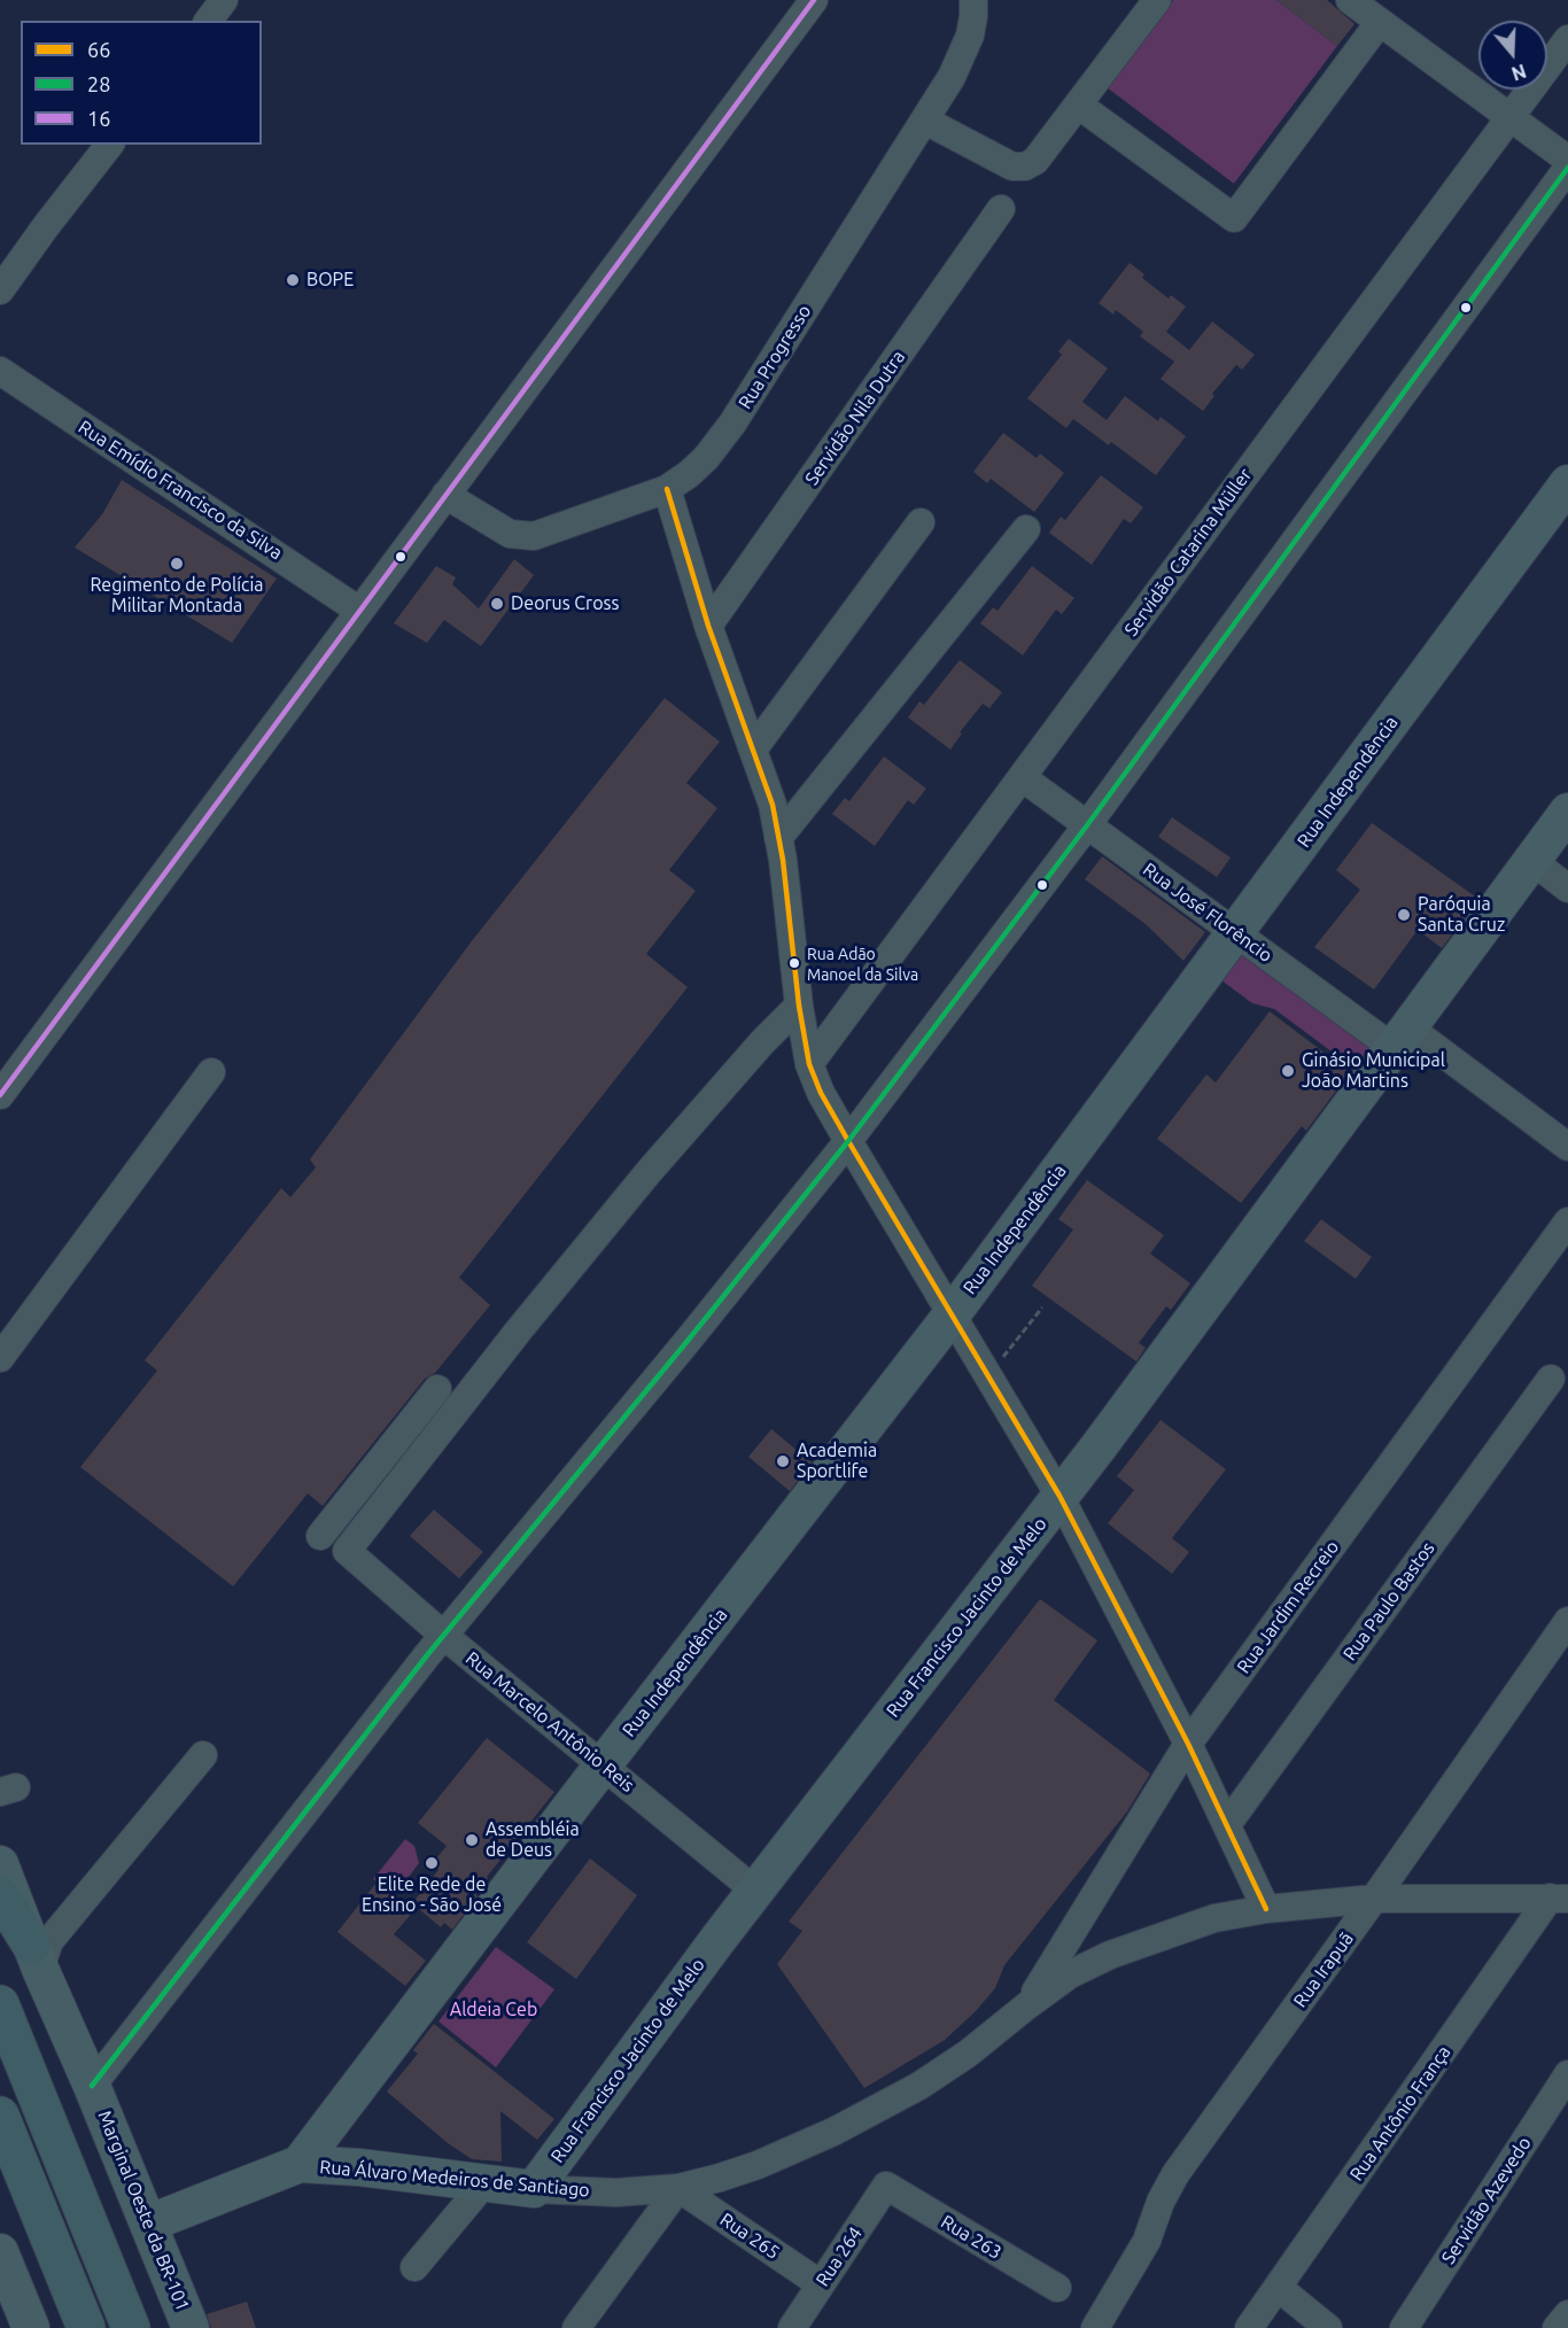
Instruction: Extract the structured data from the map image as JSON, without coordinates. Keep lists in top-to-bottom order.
{
  "streets": {
    "main road": [
      "Rua Independência",
      "Rua Francisco Jacinto de Melo",
      "Rua Álvaro Medeiros de Santiago",
      "Marginal Oeste da BR-101"
    ],
    "street": [
      "Rua Progresso",
      "Servidão Nila Dutra",
      "Rua Emídio Francisco da Silva",
      "Servidão Catarina Müller",
      "Rua José Florêncio",
      "Rua Paulo Bastos",
      "Rua Jardim Recreio",
      "Rua Marcelo Antônio Reis",
      "Rua Irapuã",
      "Rua Antônio França",
      "Servidão Azevedo",
      "Rua 265",
      "Rua 263",
      "Rua 264"
    ]
  },
  "crossings": [
    ["Servidão Catarina Müller", "Rua José Florêncio"],
    ["Rua Independência", "Rua José Florêncio"],
    ["Rua Independência", "Rua Marcelo Antônio Reis"],
    ["Rua Independência", "Rua Álvaro Medeiros de Santiago"],
    ["Rua José Florêncio", "Rua Francisco Jacinto de Melo"],
    ["Rua Jardim Recreio", "Rua Álvaro Medeiros de Santiago"],
    ["Rua Francisco Jacinto de Melo", "Rua Marcelo Antônio Reis"],
    ["Rua Francisco Jacinto de Melo", "Rua Álvaro Medeiros de Santiago"],
    ["Rua Irapuã", "Rua Álvaro Medeiros de Santiago"],
    ["Rua Antônio França", "Rua Álvaro Medeiros de Santiago"],
    ["Rua Álvaro Medeiros de Santiago", "Marginal Oeste da BR-101"],
    ["Rua Álvaro Medeiros de Santiago", "Rua 265"],
    ["Rua 265", "Rua 264"],
    ["Rua 263", "Rua 264"]
  ],
  "parks": ["Aldeia Ceb"],
  "places": [
    "BOPE",
    "Regimento de Polícia Militar Montada",
    "Deorus Cross",
    "Paróquia Santa Cruz",
    "Rua Adão Manoel da Silva",
    "Ginásio Municipal João Martins",
    "Academia Sportlife",
    "Assembléia de Deus",
    "Elite Rede de Ensino - São José"
  ],
  "lines": ["transit line 16", "transit line 28", "transit line 66"],
  "legend": ["66", "28", "16"],
  "north": "bottom"
}
